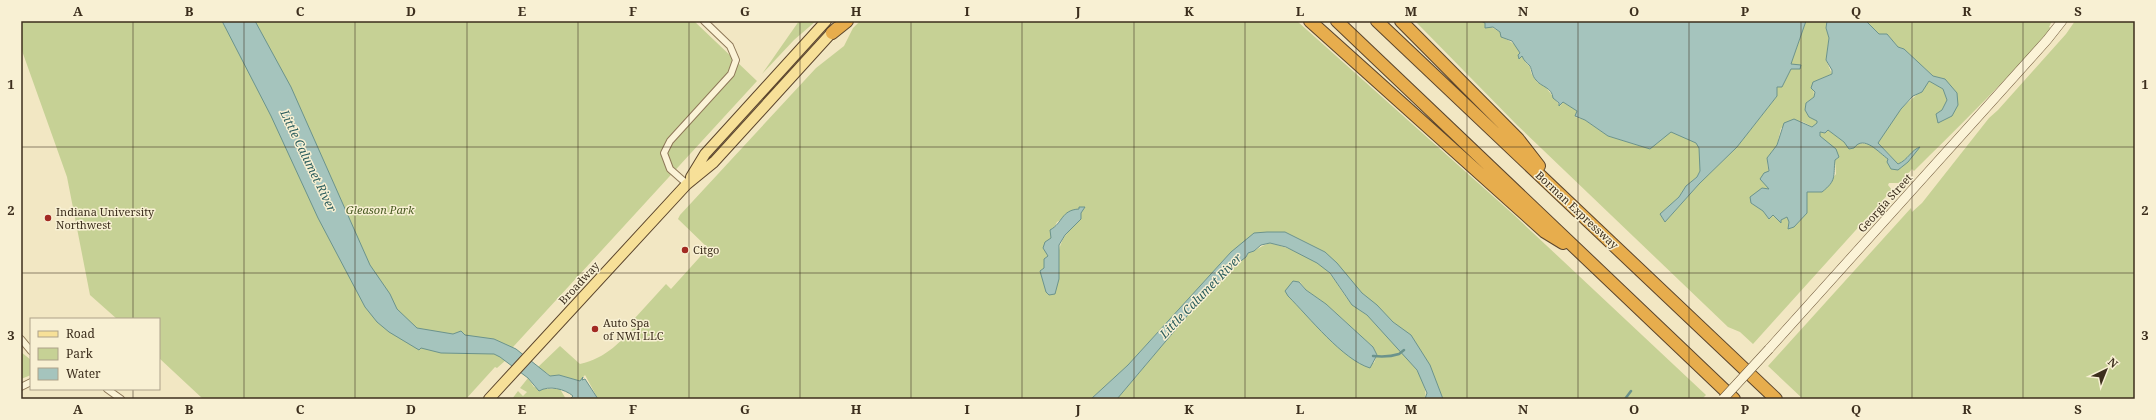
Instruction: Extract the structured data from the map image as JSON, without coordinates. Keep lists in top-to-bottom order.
{
  "streets": {
    "highway": ["Borman Expressway"],
    "main road": ["Broadway"],
    "street": ["Georgia Street"]
  },
  "water": ["Little Calumet River"],
  "parks": ["Gleason Park"],
  "places": ["Indiana University Northwest", "Citgo", "Auto Spa of NWI LLC"],
  "legend": ["Road", "Park", "Water"],
  "north": "top right",
  "grid": {
    "columns": [
      "A",
      "B",
      "C",
      "D",
      "E",
      "F",
      "G",
      "H",
      "I",
      "J",
      "K",
      "L",
      "M",
      "N",
      "O",
      "P",
      "Q",
      "R",
      "S"
    ],
    "rows": ["1", "2", "3"]
  }
}
